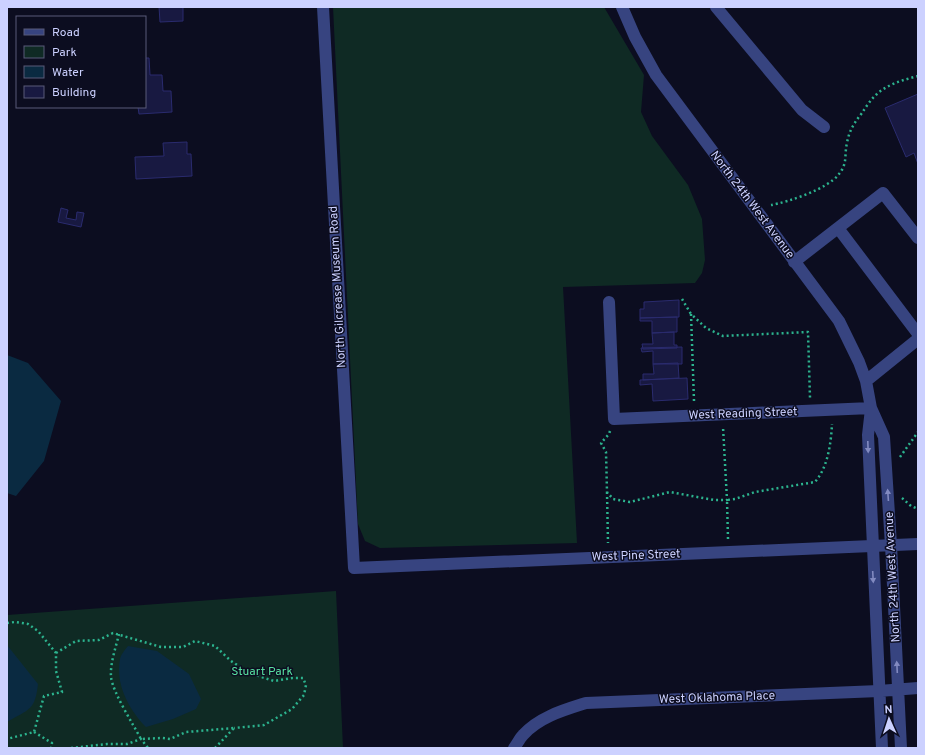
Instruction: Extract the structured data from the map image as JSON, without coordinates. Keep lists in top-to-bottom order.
{
  "streets": {
    "street": [
      "North 24th West Avenue",
      "North Gilcrease Museum Road",
      "West Reading Street",
      "West Pine Street",
      "West Oklahoma Place"
    ]
  },
  "crossings": [
    ["North 24th West Avenue", "West Reading Street"],
    ["North 24th West Avenue", "West Pine Street"],
    ["North 24th West Avenue", "West Oklahoma Place"],
    ["North Gilcrease Museum Road", "West Pine Street"]
  ],
  "parks": ["Stuart Park"],
  "legend": [
    "Road",
    "Park",
    "Water",
    "Building"
  ],
  "north": "top"
}
